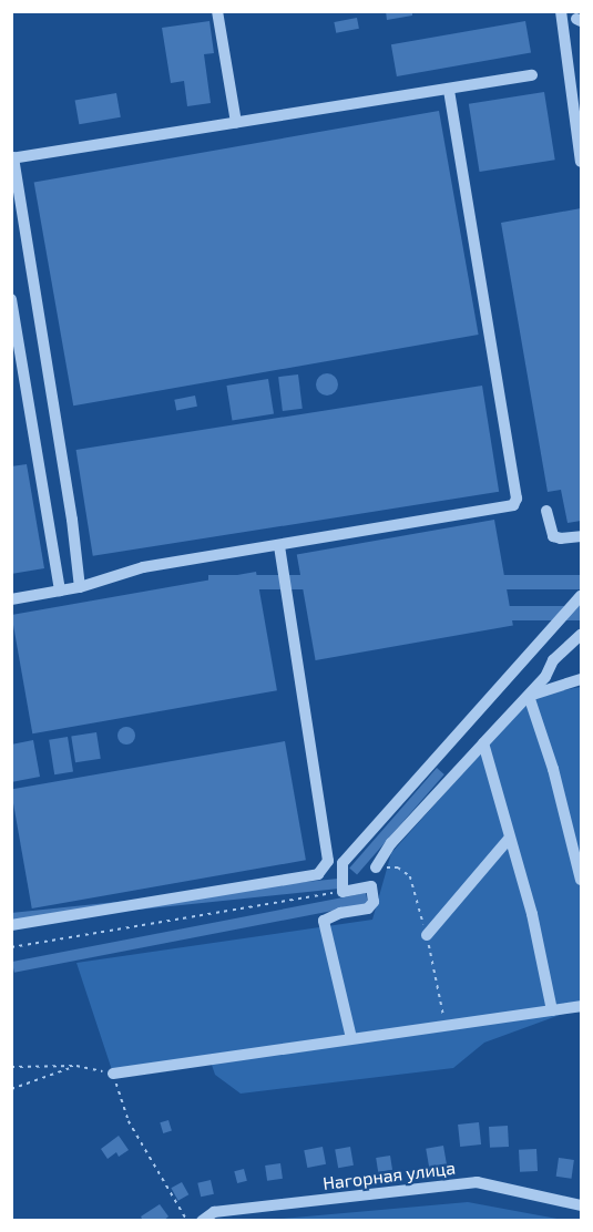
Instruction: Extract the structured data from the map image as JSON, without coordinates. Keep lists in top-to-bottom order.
{
  "streets": {
    "street": ["Нагорная улица"]
  }
}
